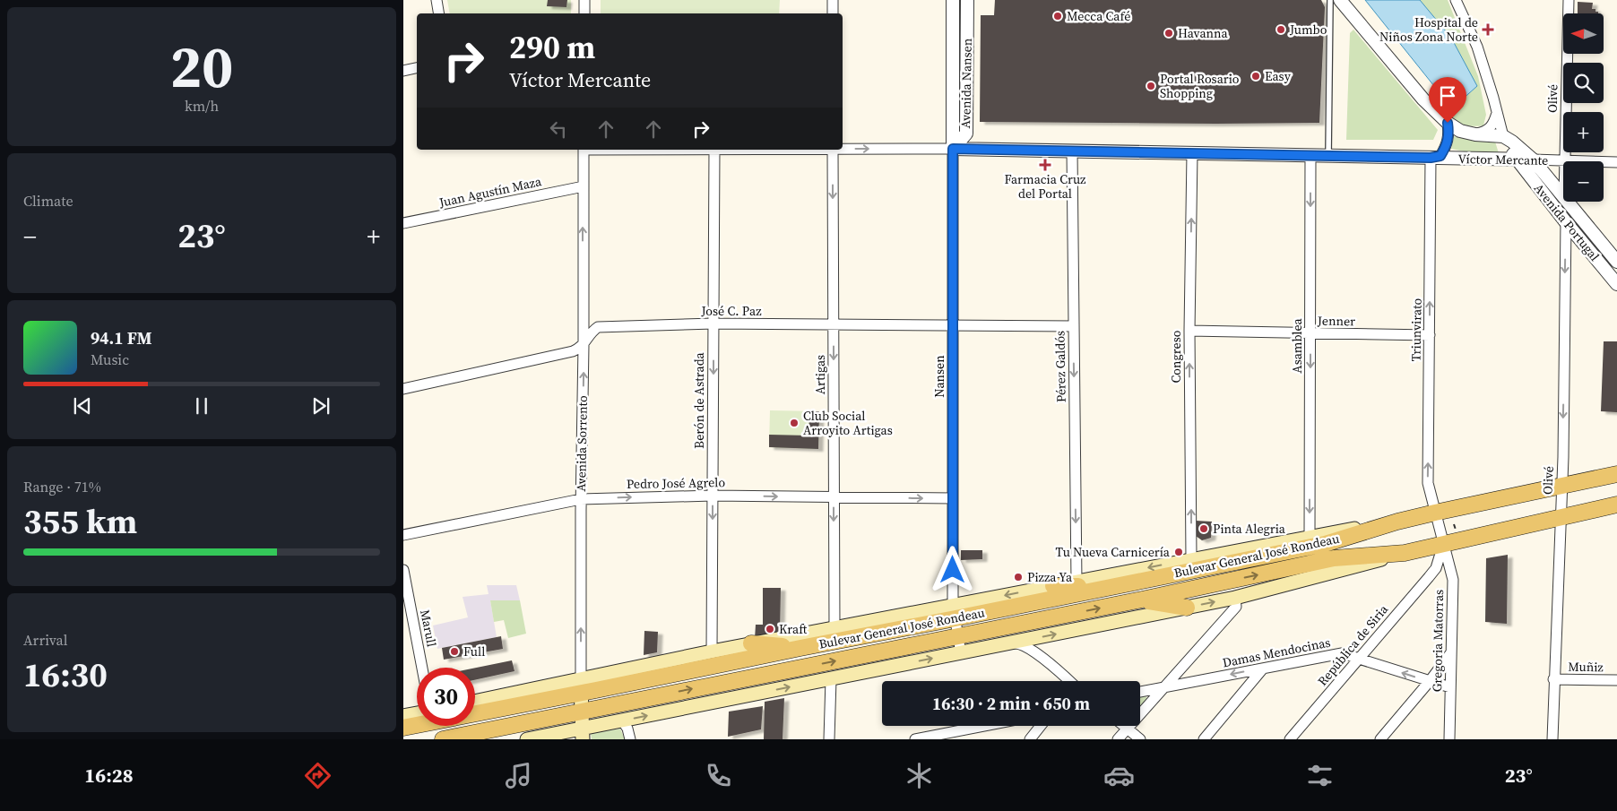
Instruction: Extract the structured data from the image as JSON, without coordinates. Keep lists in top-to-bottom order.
{
  "streets": {
    "main road": ["Avenida Sorrento", "Bulevar General José Rondeau"],
    "street": [
      "Avenida Nansen",
      "Olivé",
      "Víctor Mercante",
      "Juan Agustín Maza",
      "Avenida Portugal",
      "José C. Paz",
      "Jenner",
      "Triunvirato",
      "Asamblea",
      "Congreso",
      "Pérez Galdós",
      "Artigas",
      "Nansen",
      "Berón de Astrada",
      "Pedro José Agrelo",
      "Marull",
      "Gregoria Matorras",
      "República de Siria",
      "Damas Mendocinas",
      "Muñiz"
    ]
  },
  "crossings": [
    ["Avenida Nansen", "Víctor Mercante"],
    ["Avenida Nansen", "Nansen"],
    ["Olivé", "Víctor Mercante"],
    ["Olivé", "Avenida Portugal"],
    ["Olivé", "Bulevar General José Rondeau"],
    ["Olivé", "Muñiz"],
    ["Víctor Mercante", "Avenida Portugal"],
    ["Víctor Mercante", "Triunvirato"],
    ["Víctor Mercante", "Asamblea"],
    ["Víctor Mercante", "Congreso"],
    ["Víctor Mercante", "Pérez Galdós"],
    ["Víctor Mercante", "Nansen"],
    ["Juan Agustín Maza", "Avenida Sorrento"],
    ["José C. Paz", "Pérez Galdós"],
    ["José C. Paz", "Artigas"],
    ["José C. Paz", "Nansen"],
    ["José C. Paz", "Berón de Astrada"],
    ["José C. Paz", "Avenida Sorrento"],
    ["Jenner", "Triunvirato"],
    ["Jenner", "Asamblea"],
    ["Jenner", "Congreso"],
    ["Triunvirato", "Bulevar General José Rondeau"],
    ["Triunvirato", "Gregoria Matorras"],
    ["Triunvirato", "República de Siria"],
    ["Asamblea", "Bulevar General José Rondeau"],
    ["Congreso", "Bulevar General José Rondeau"],
    ["Pérez Galdós", "Bulevar General José Rondeau"],
    ["Artigas", "Pedro José Agrelo"],
    ["Artigas", "Bulevar General José Rondeau"],
    ["Nansen", "Pedro José Agrelo"],
    ["Nansen", "Bulevar General José Rondeau"],
    ["Berón de Astrada", "Pedro José Agrelo"],
    ["Berón de Astrada", "Bulevar General José Rondeau"],
    ["Avenida Sorrento", "Pedro José Agrelo"],
    ["Avenida Sorrento", "Bulevar General José Rondeau"],
    ["Bulevar General José Rondeau", "Gregoria Matorras"],
    ["Bulevar General José Rondeau", "República de Siria"],
    ["Gregoria Matorras", "República de Siria"],
    ["Gregoria Matorras", "Damas Mendocinas"],
    ["República de Siria", "Damas Mendocinas"]
  ],
  "one_way": [
    "Olivé",
    "Triunvirato",
    "Asamblea",
    "Congreso",
    "Pérez Galdós",
    "Artigas",
    "Berón de Astrada",
    "Avenida Sorrento",
    "Pedro José Agrelo",
    "Damas Mendocinas"
  ],
  "places": {
    "other": [
      "Mecca Café",
      "Jumbo",
      "Havanna",
      "Easy",
      "Portal Rosario Shopping",
      "Club Social Arroyito Artigas",
      "Pinta Alegria",
      "Tu Nueva Carnicería",
      "Pizza Ya",
      "Kraft",
      "Full"
    ],
    "health": ["Hospital de Niños Zona Norte", "Farmacia Cruz del Portal"]
  },
  "north": "left",
  "page": {
    "tile": [
      ["20", "km/h"],
      "Climate",
      ["Range · 71%", "355 km"],
      ["Arrival", "16:30"]
    ],
    "map_buttons": ["+", "−"],
    "turn": ["290 m", "Víctor Mercante"],
    "heat": ["−", "23°", "+"],
    "song": ["94.1 FM", "Music"],
    "limit": "30",
    "trip": "16:30 · 2 min · 650 m",
    "tabs": ["16:28", "23°"]
  }
}
